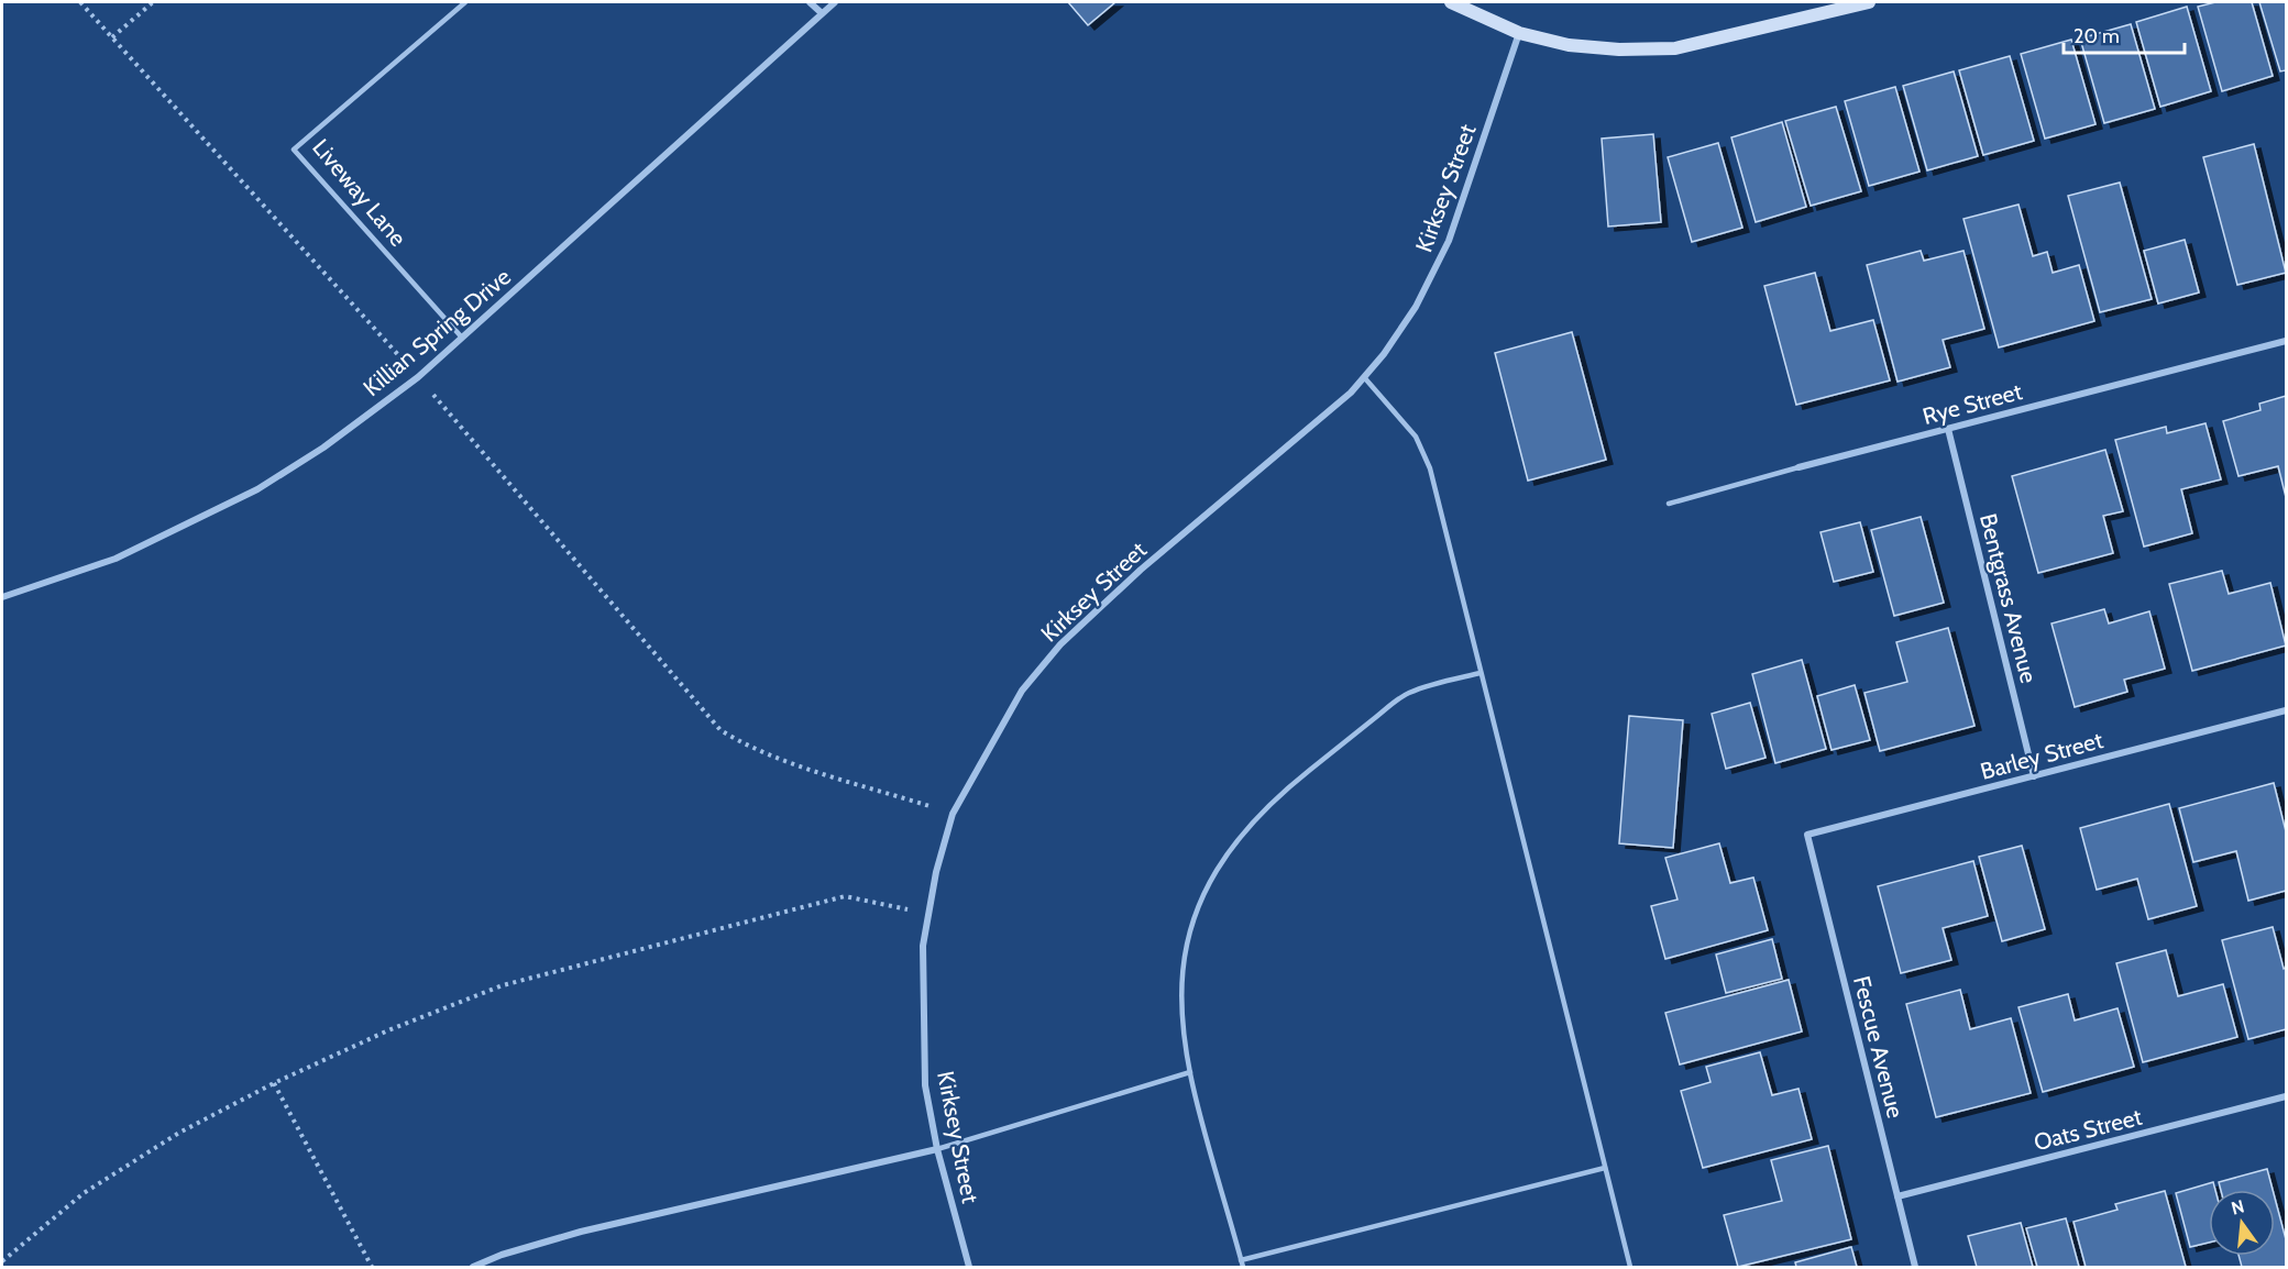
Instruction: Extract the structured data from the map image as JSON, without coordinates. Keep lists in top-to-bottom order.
{
  "streets": {
    "street": [
      "Kirksey Street",
      "Killian Spring Drive",
      "Rye Street",
      "Bentgrass Avenue",
      "Barley Street",
      "Fescue Avenue",
      "Oats Street"
    ],
    "lane": ["Liveway Lane"]
  },
  "crossings": [
    ["Liveway Lane", "Killian Spring Drive"],
    ["Rye Street", "Bentgrass Avenue"],
    ["Bentgrass Avenue", "Barley Street"],
    ["Barley Street", "Fescue Avenue"],
    ["Fescue Avenue", "Oats Street"]
  ],
  "scale_bar": "20 m",
  "north": "top"
}
